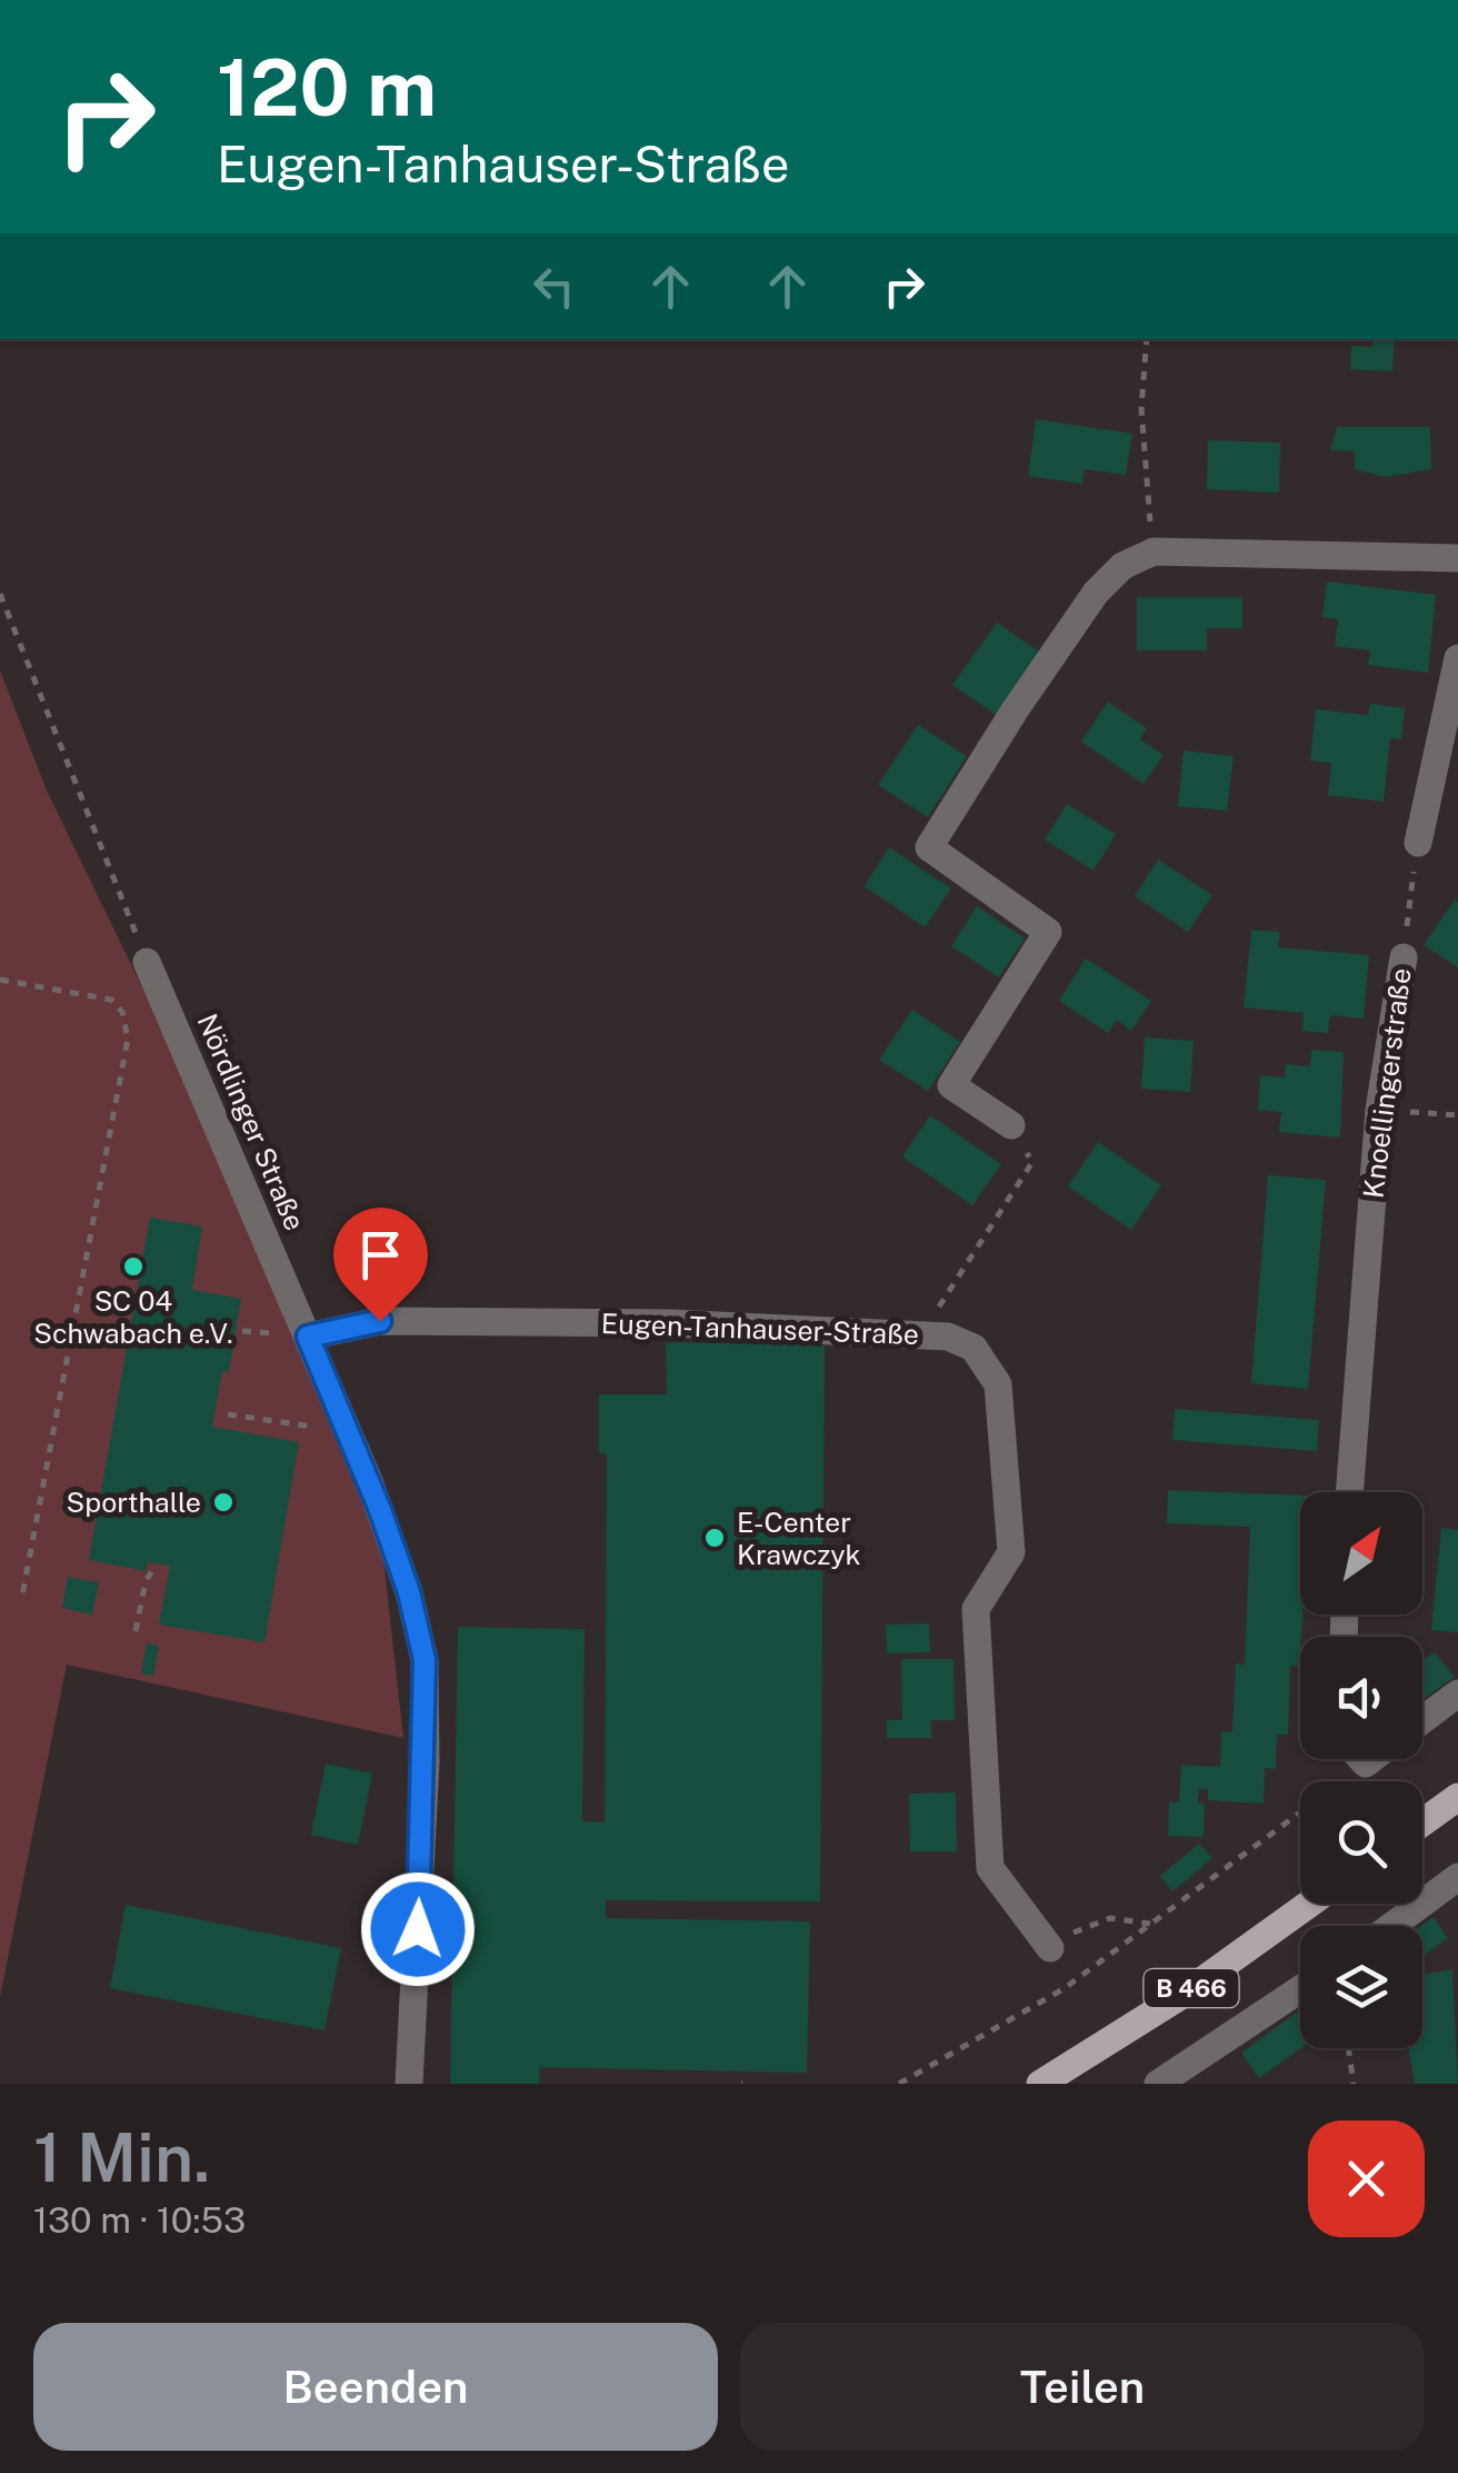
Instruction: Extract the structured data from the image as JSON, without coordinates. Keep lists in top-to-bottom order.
{
  "streets": {
    "main road": ["B 466"],
    "street": ["Knoellingerstraße", "Nördlinger Straße", "Eugen-Tanhauser-Straße"]
  },
  "crossings": [
    ["Nördlinger Straße", "Eugen-Tanhauser-Straße"]
  ],
  "places": ["SC 04 Schwabach e.V.", "Sporthalle", "E-Center Krawczyk"],
  "north": "top right",
  "page": {
    "turn": ["120 m", "Eugen-Tanhauser-Straße"],
    "heading": ["1 Min.", "130 m · 10:53"],
    "buttons": ["Beenden", "Teilen"]
  }
}
